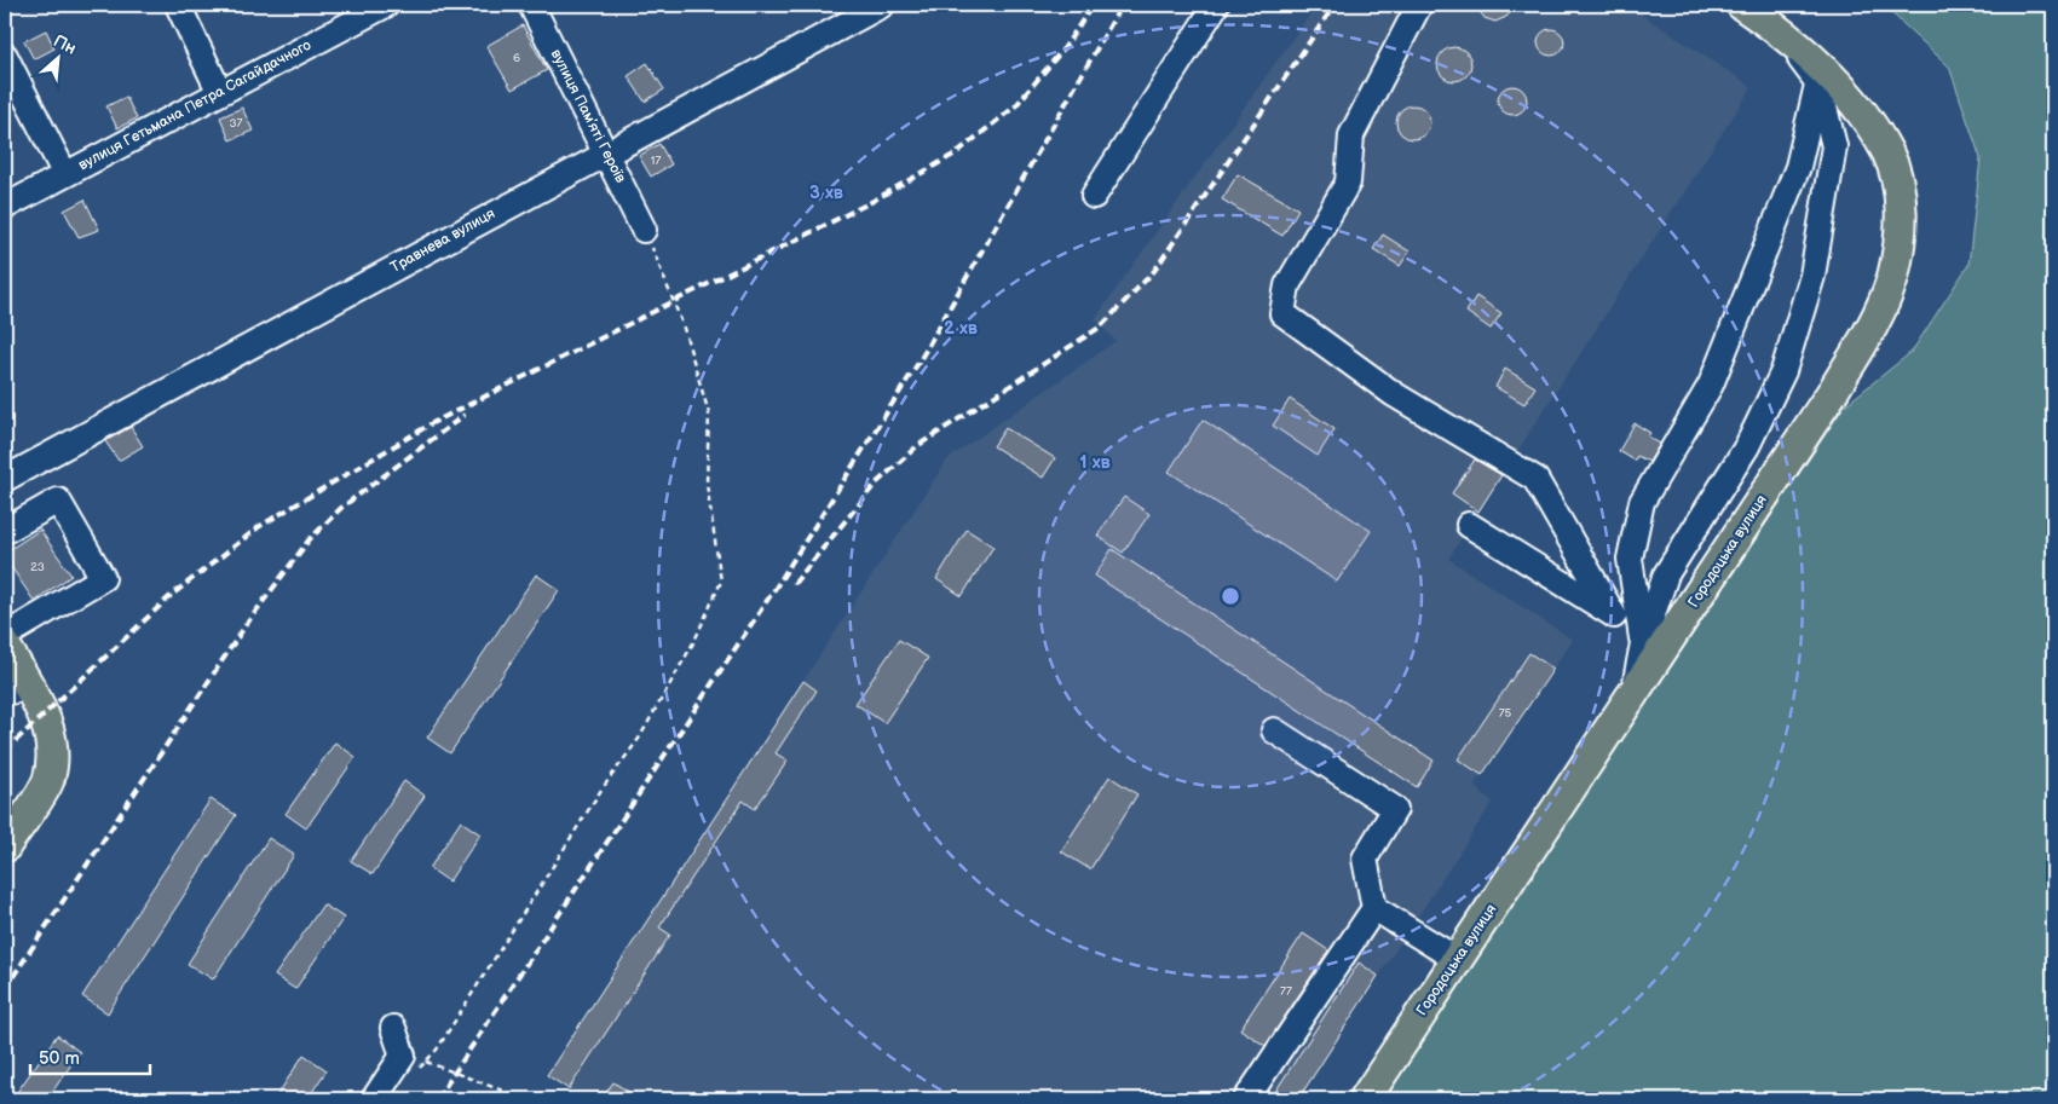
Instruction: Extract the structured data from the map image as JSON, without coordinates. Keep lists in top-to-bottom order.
{
  "streets": {
    "main road": ["Городоцька вулиця"],
    "street": ["вулиця Гетьмана Петра Сагайдачного", "вулиця Памʼяті Героїв", "Травнева вулиця"]
  },
  "crossings": [
    ["вулиця Памʼяті Героїв", "Травнева вулиця"]
  ],
  "house_numbers": [
    "6",
    "37",
    "17",
    "23",
    "75",
    "77"
  ],
  "scale_bar": "50 m",
  "north": "top right",
  "rings": ["3 хв", "2 хв", "1 хв"]
}
